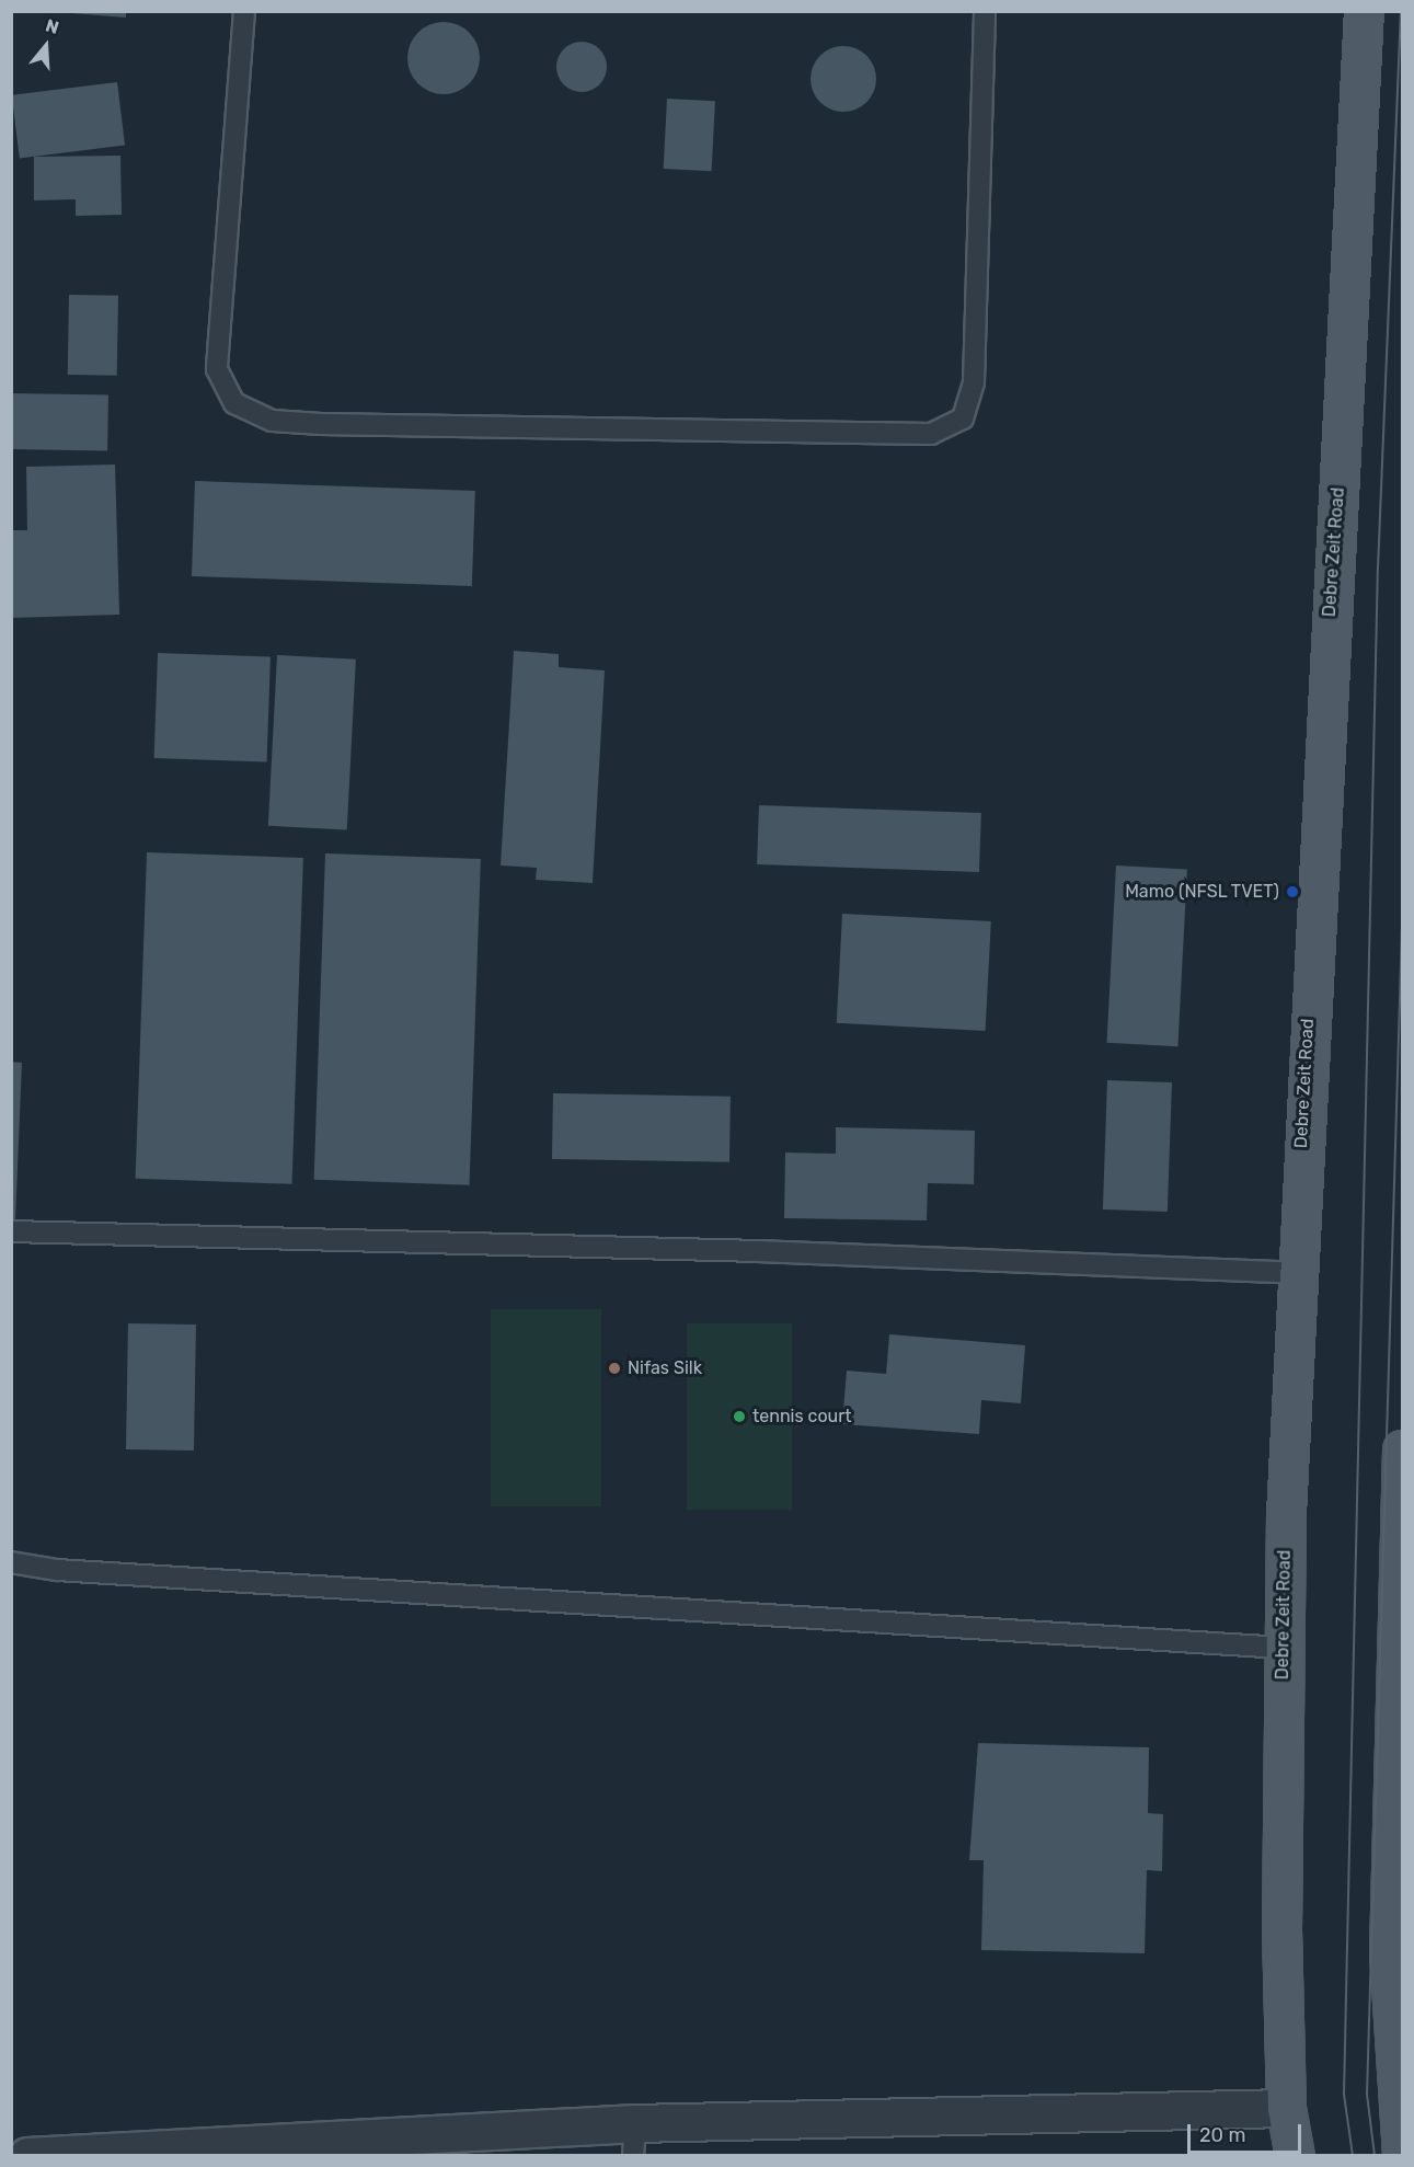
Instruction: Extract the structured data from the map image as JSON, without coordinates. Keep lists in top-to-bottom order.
{
  "streets": {
    "main road": ["Debre Zeit Road"]
  },
  "places": ["Mamo (NFSL TVET)", "Nifas Silk", "tennis court"],
  "scale_bar": "20 m",
  "north": "top"
}
